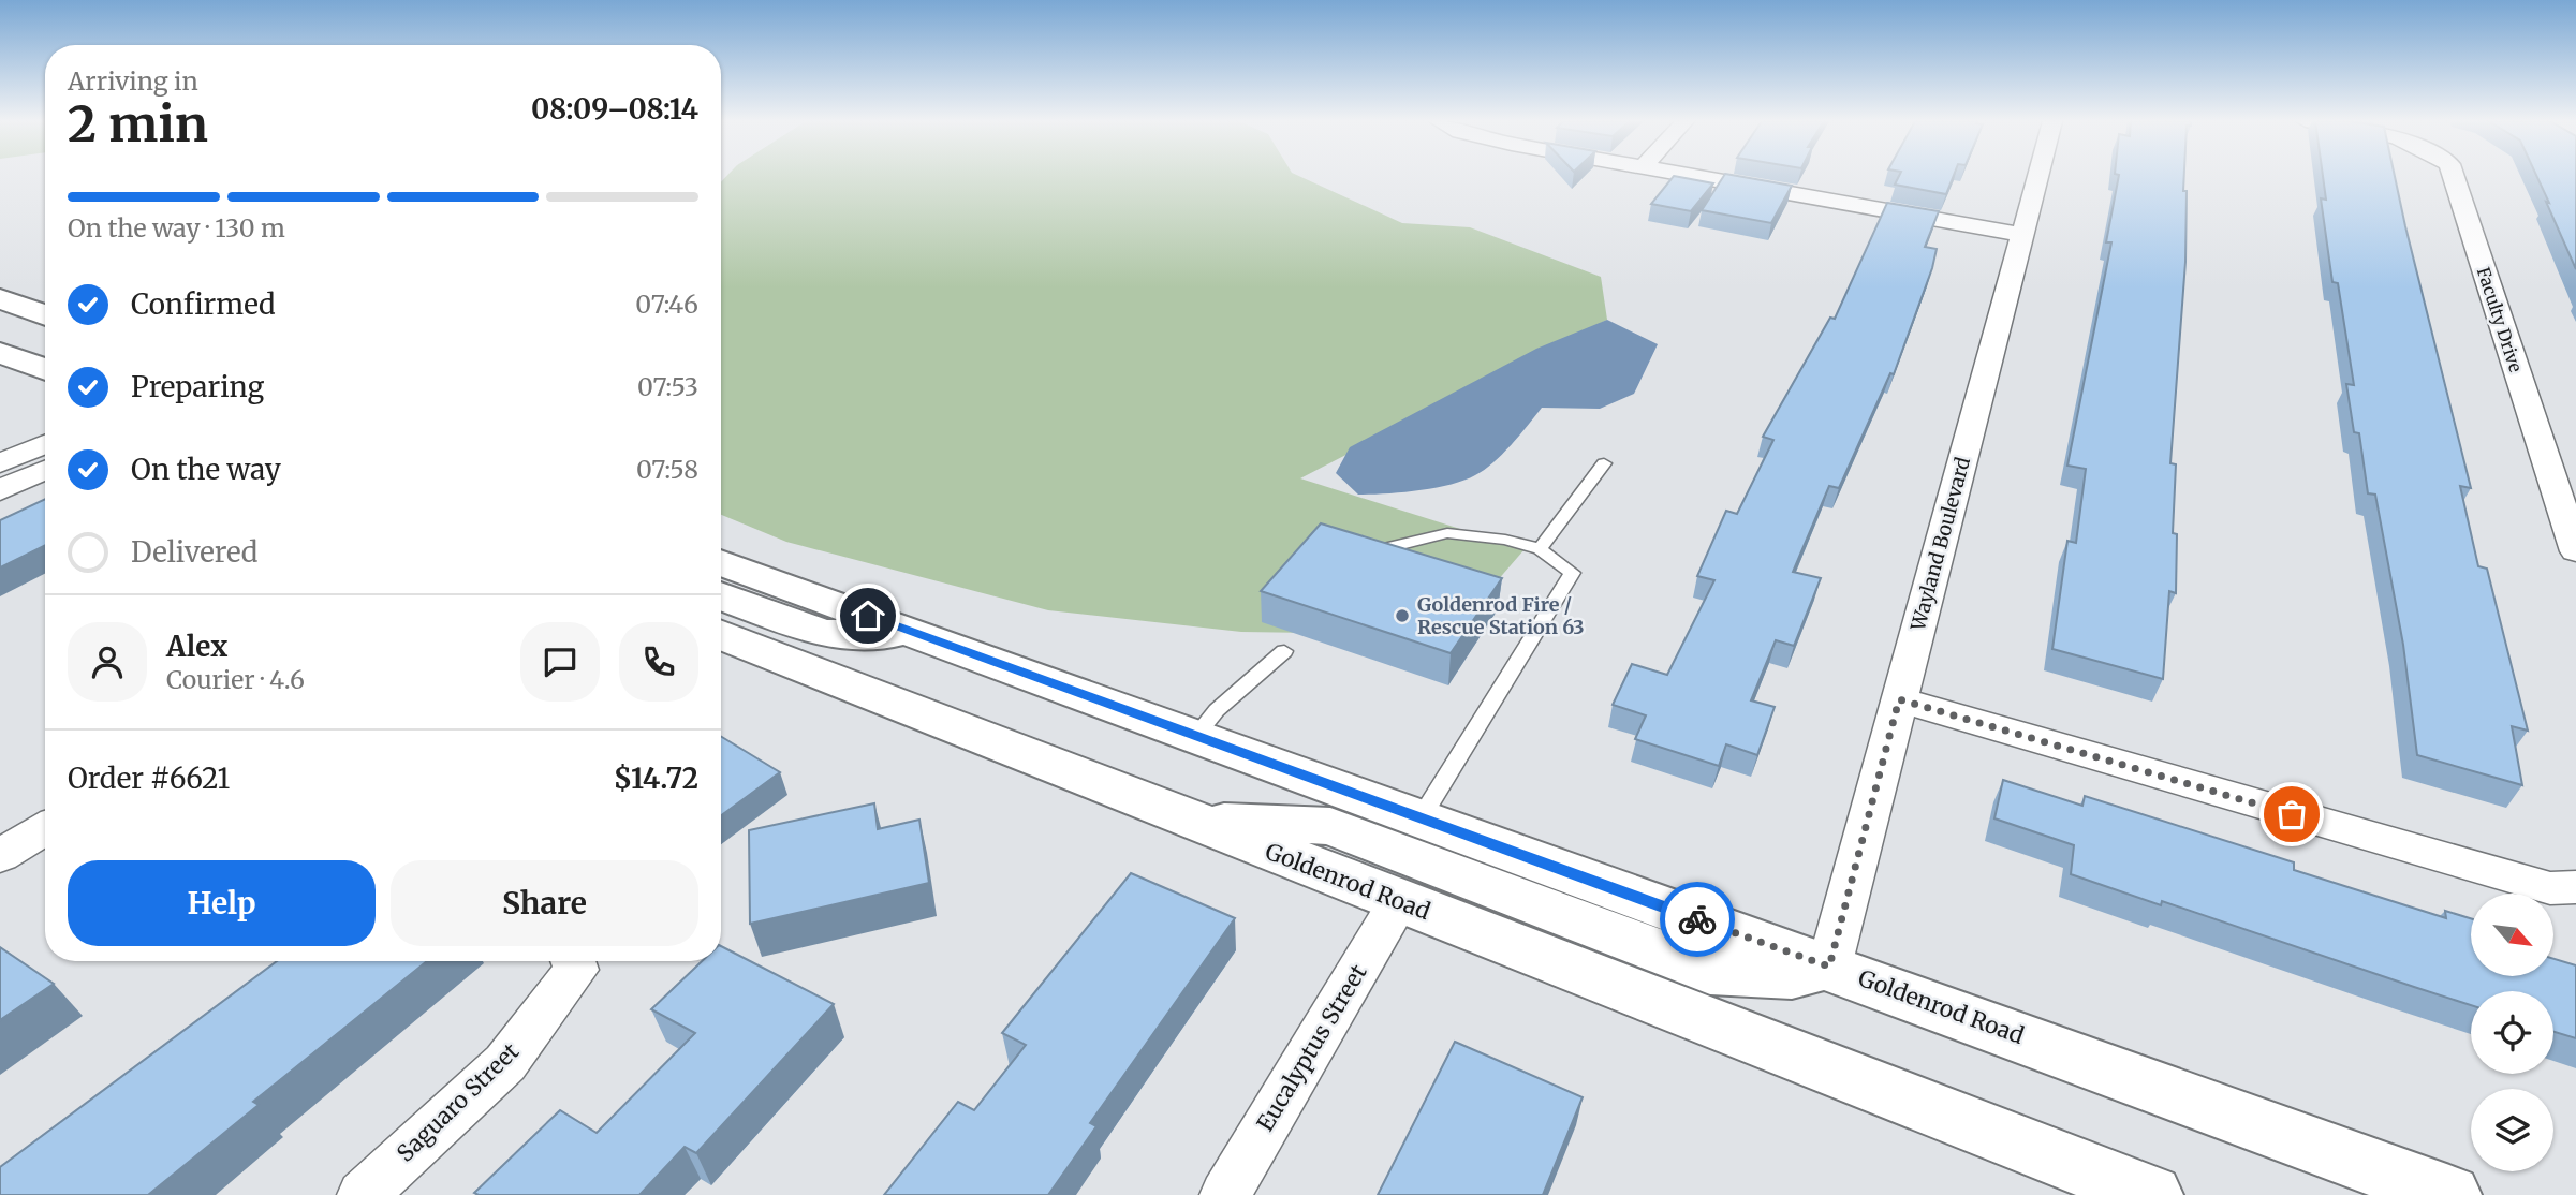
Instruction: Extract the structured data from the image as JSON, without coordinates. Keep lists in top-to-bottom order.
{
  "streets": {
    "main road": ["Goldenrod Road"],
    "street": [
      "Faculty Drive",
      "Wayland Boulevard",
      "Eucalyptus Street",
      "Saguaro Street"
    ]
  },
  "crossings": [
    ["Wayland Boulevard", "Goldenrod Road"],
    ["Goldenrod Road", "Eucalyptus Street"]
  ],
  "places": ["Goldenrod Fire / Rescue Station 63"],
  "north": "bottom right",
  "page": {
    "heading": ["2 min", "Arriving in", "08:09–08:14"],
    "panel": [
      "Alex",
      "Courier · 4.6",
      "Order #6621",
      "$14.72"
    ],
    "bar": "On the way · 130 m",
    "list": [
      ["Confirmed", "07:46"],
      ["Preparing", "07:53"],
      ["On the way", "07:58"],
      "Delivered"
    ],
    "buttons": ["Help", "Share"]
  }
}
